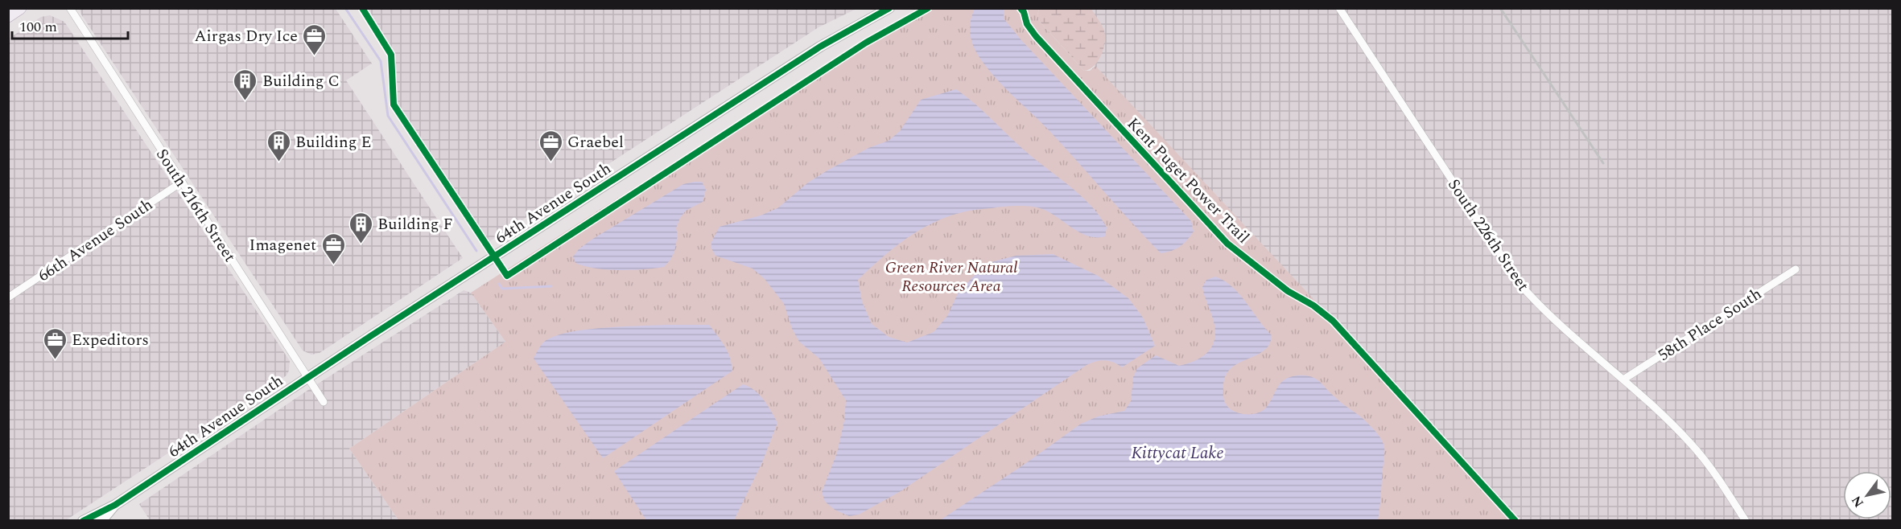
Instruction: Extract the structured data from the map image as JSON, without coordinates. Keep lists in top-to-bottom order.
{
  "streets": {
    "street": [
      "64th Avenue South",
      "South 216th Street",
      "South 226th Street",
      "66th Avenue South",
      "58th Place South"
    ],
    "cycle path": ["Kent Puget Power Trail"]
  },
  "crossings": [
    ["64th Avenue South", "South 216th Street"],
    ["South 216th Street", "66th Avenue South"],
    ["South 226th Street", "58th Place South"]
  ],
  "water": ["Kittycat Lake"],
  "parks": ["Green River Natural Resources Area"],
  "places": {
    "office": [
      "Airgas Dry Ice",
      "Graebel",
      "Imagenet",
      "Expeditors"
    ],
    "building": ["Building C", "Building E", "Building F"]
  },
  "scale_bar": "100 m",
  "north": "bottom left"
}
